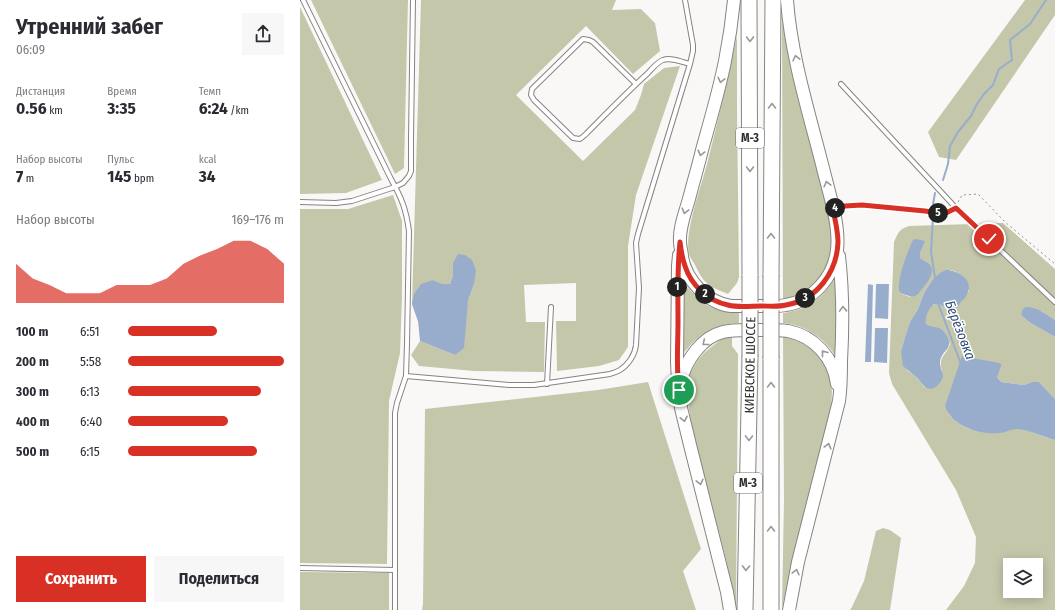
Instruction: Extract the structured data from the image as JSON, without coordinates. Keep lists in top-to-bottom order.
{
  "streets": {
    "highway": ["М-3", "КИЕВСКОЕ ШОССЕ"]
  },
  "water": ["Берёзовка"],
  "page": {
    "heading": ["Утренний забег", "06:09"],
    "stats": [
      ["Дистанция", "0.56 km"],
      ["Время", "3:35"],
      ["Темп", "6:24 /km"],
      ["Набор высоты", "7 m"],
      ["Пульс", "145 bpm"],
      ["kcal", "34"]
    ],
    "pins": [
      "4",
      "5",
      "1",
      "2",
      "3"
    ],
    "chart": ["Набор высоты", "169–176 m"],
    "list": [
      {
        "name": "100 m",
        "note": "6:51"
      },
      {
        "name": "200 m",
        "note": "5:58"
      },
      {
        "name": "300 m",
        "note": "6:13"
      },
      {
        "name": "400 m",
        "note": "6:40"
      },
      {
        "name": "500 m",
        "note": "6:15"
      }
    ],
    "buttons": ["Сохранить", "Поделиться"]
  }
}
